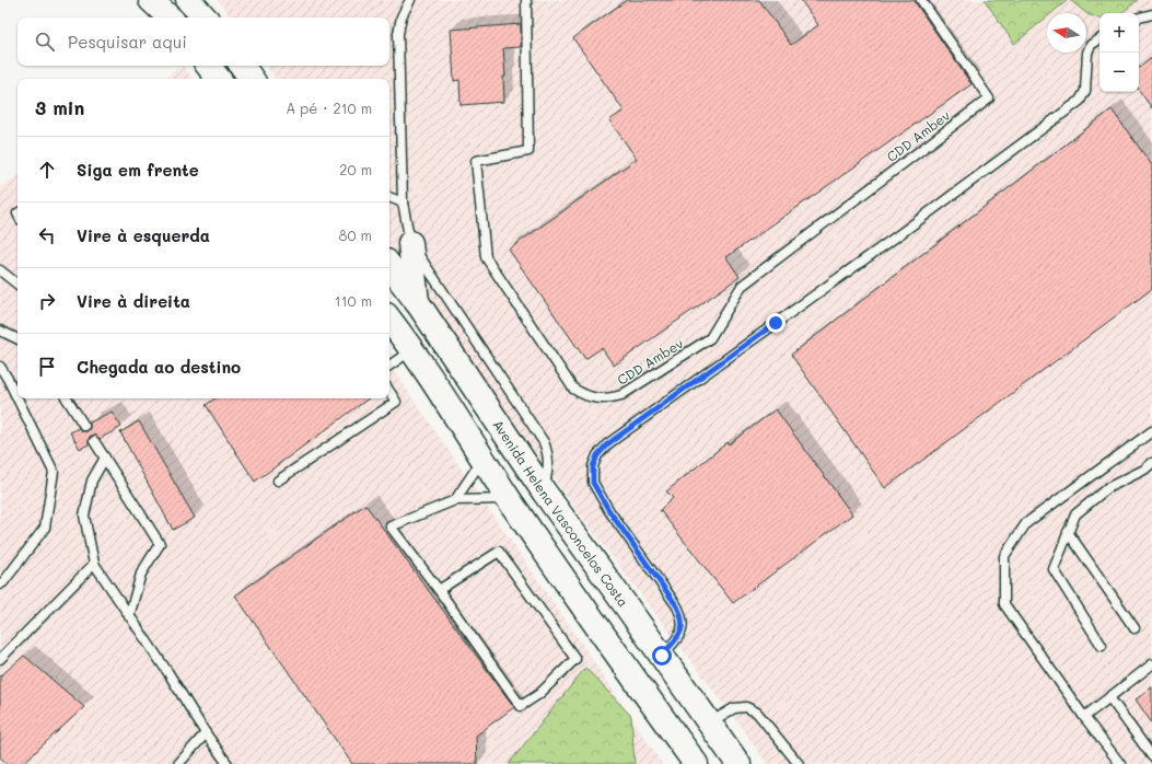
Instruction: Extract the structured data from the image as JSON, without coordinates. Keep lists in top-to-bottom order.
{
  "streets": {
    "highway": ["Avenida Helena Vasconcelos Costa"],
    "lane": ["CDD Ambev"]
  },
  "north": "left",
  "page": {
    "map_buttons": ["+", "−"],
    "search": "Pesquisar aqui",
    "heading": ["3 min", "A pé · 210 m"],
    "list": [
      ["Siga em frente", "20 m"],
      ["Vire à esquerda", "80 m"],
      ["Vire à direita", "110 m"],
      "Chegada ao destino"
    ]
  }
}
